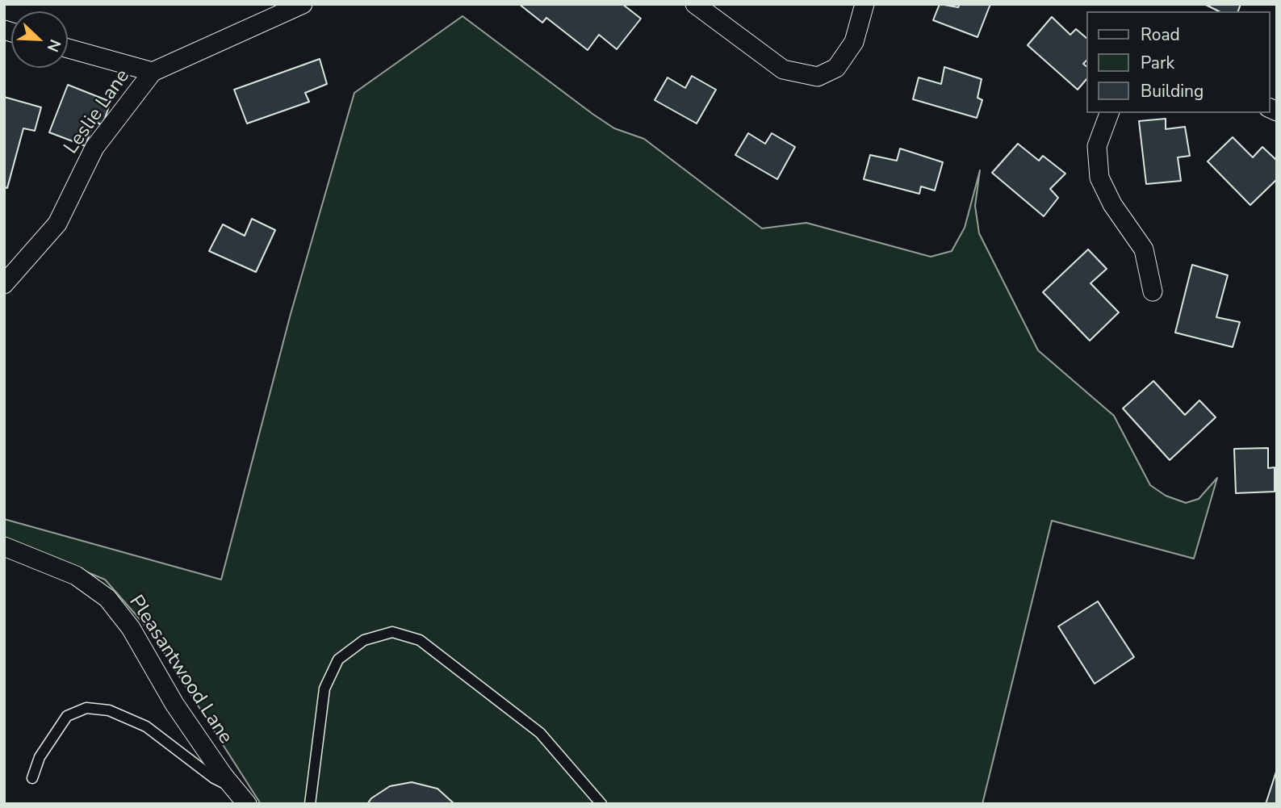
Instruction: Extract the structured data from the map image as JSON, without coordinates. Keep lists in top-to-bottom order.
{
  "streets": {
    "street": ["Leslie Lane", "Pleasantwood Lane"]
  },
  "legend": ["Road", "Park", "Building"],
  "north": "bottom right"
}
